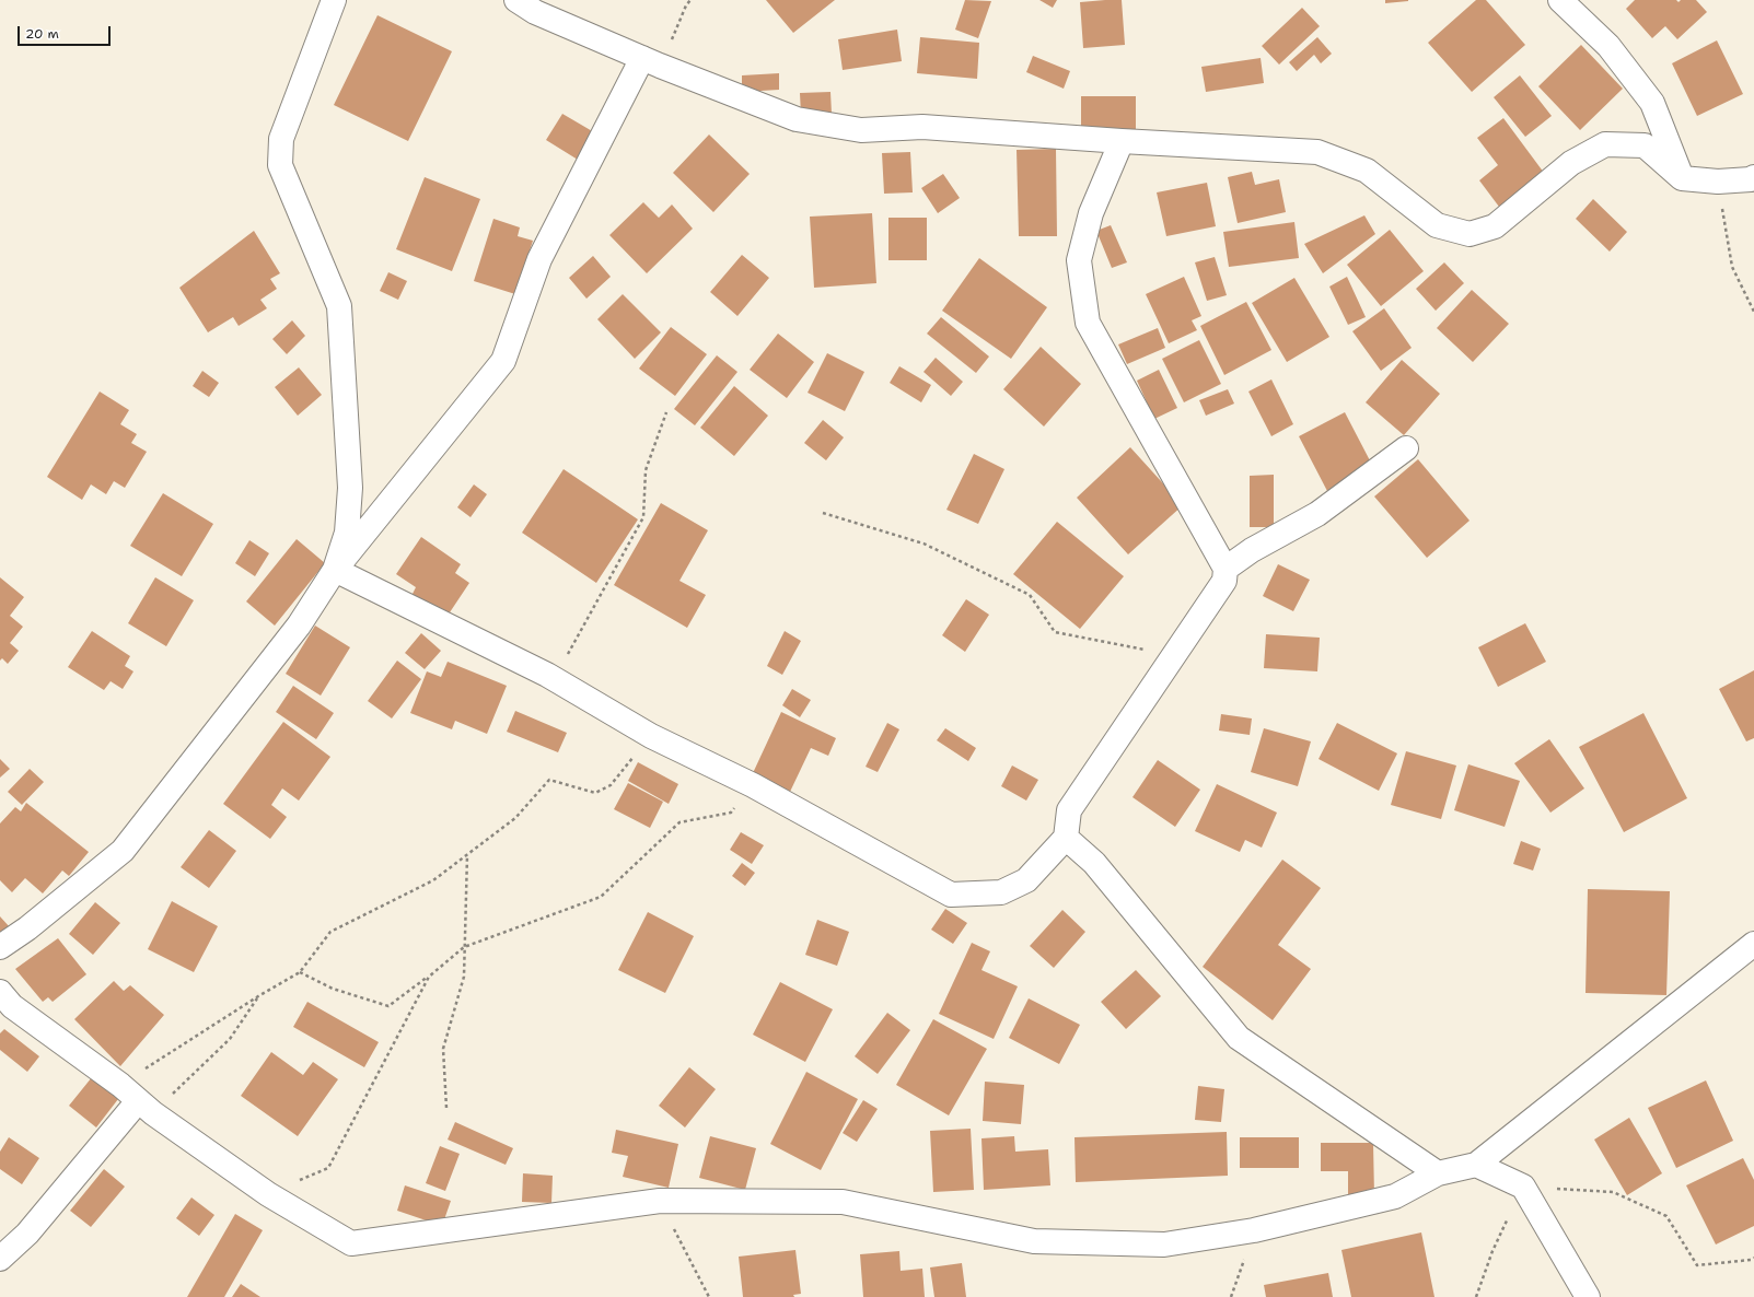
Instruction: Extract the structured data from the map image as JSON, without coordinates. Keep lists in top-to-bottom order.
{
  "scale_bar": "20 m"
}
